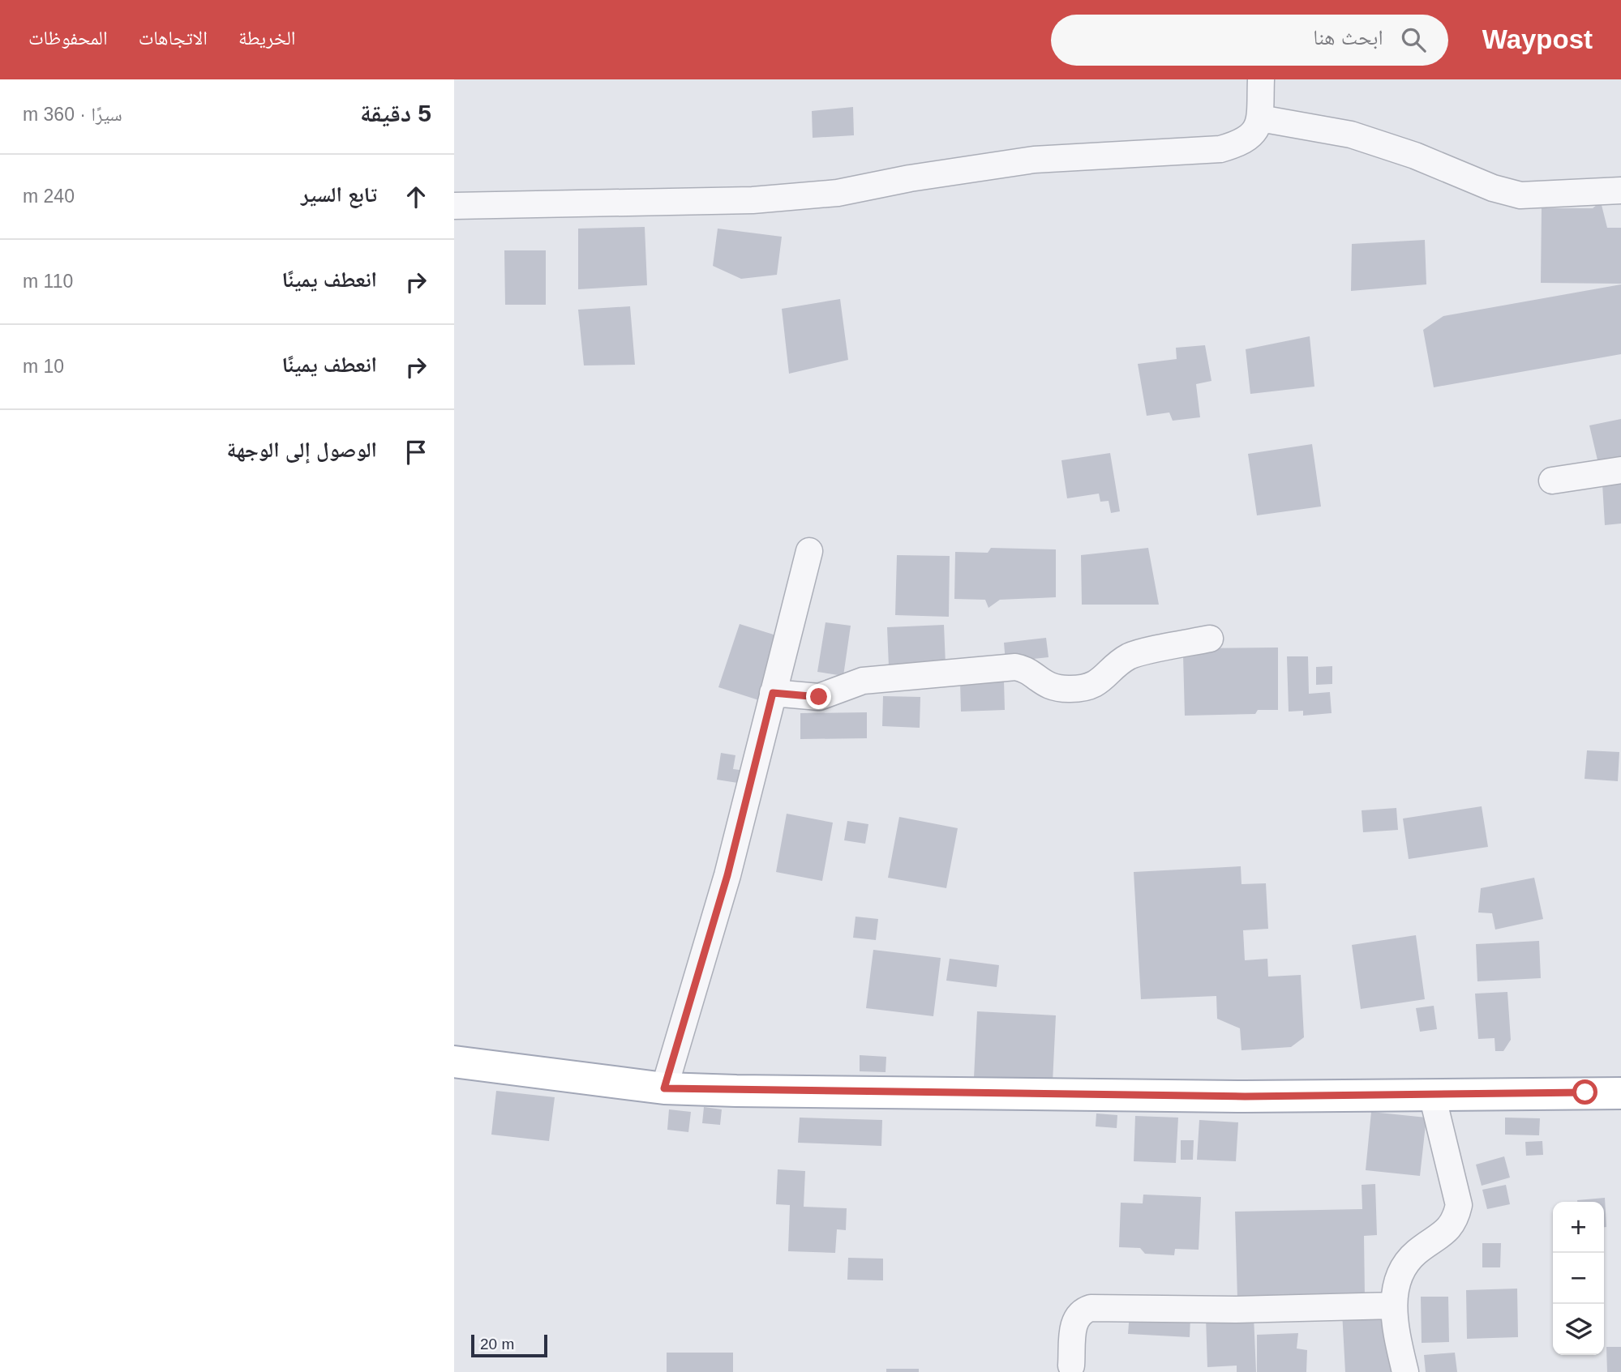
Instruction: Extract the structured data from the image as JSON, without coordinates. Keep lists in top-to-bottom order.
{
  "scale_bar": "20 m",
  "page": {
    "header": "Waypost",
    "search": "ابحث هنا",
    "nav": ["الخريطة", "الاتجاهات", "المحفوظات"],
    "heading": ["5 دقيقة", "سيرًا · 360 m"],
    "list": [
      ["تابع السير", "240 m"],
      ["انعطف يمينًا", "110 m"],
      ["انعطف يمينًا", "10 m"],
      "الوصول إلى الوجهة"
    ],
    "map_buttons": ["+", "−"],
    "scale": "20 m"
  }
}
